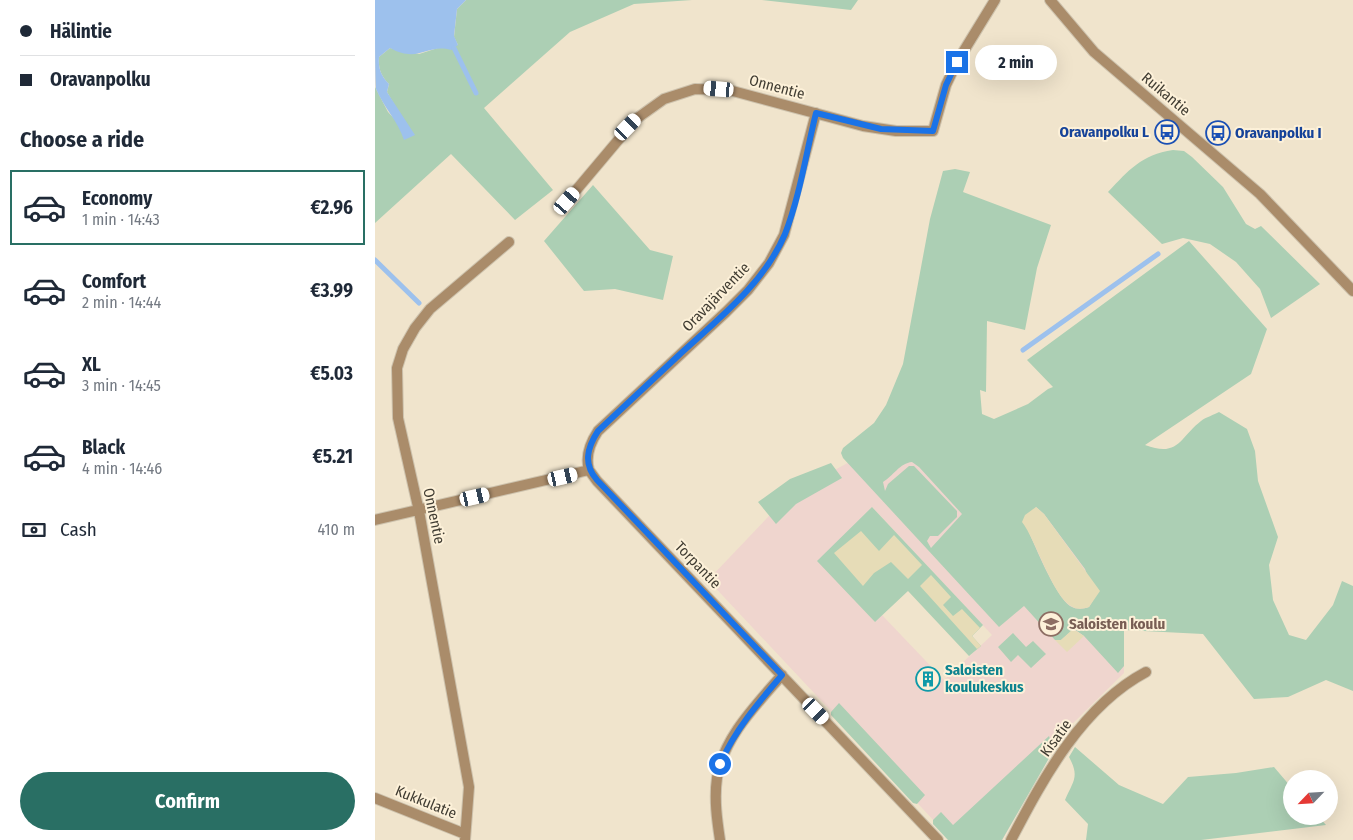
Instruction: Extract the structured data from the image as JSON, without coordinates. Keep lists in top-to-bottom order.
{
  "streets": {
    "street": [
      "Onnentie",
      "Ruikantie",
      "Oravajärventie",
      "Torpantie",
      "Kisatie",
      "Kukkulatie"
    ]
  },
  "crossings": [
    ["Onnentie", "Oravajärventie"],
    ["Onnentie", "Kukkulatie"],
    ["Oravajärventie", "Torpantie"]
  ],
  "places": {
    "bus stop": ["Oravanpolku L", "Oravanpolku I"],
    "school or university": ["Saloisten koulu"],
    "building": ["Saloisten koulukeskus"]
  },
  "north": "bottom left",
  "page": {
    "banner": ["Hälintie", "Oravanpolku"],
    "bubble": "2 min",
    "heading": "Choose a ride",
    "list": [
      {
        "name": "Economy",
        "note": "1 min · 14:43",
        "value": "€2.96"
      },
      {
        "name": "Comfort",
        "note": "2 min · 14:44",
        "value": "€3.99"
      },
      {
        "name": "XL",
        "note": "3 min · 14:45",
        "value": "€5.03"
      },
      {
        "name": "Black",
        "note": "4 min · 14:46",
        "value": "€5.21"
      }
    ],
    "pay": ["Cash", "410 m"],
    "buttons": "Confirm"
  }
}
